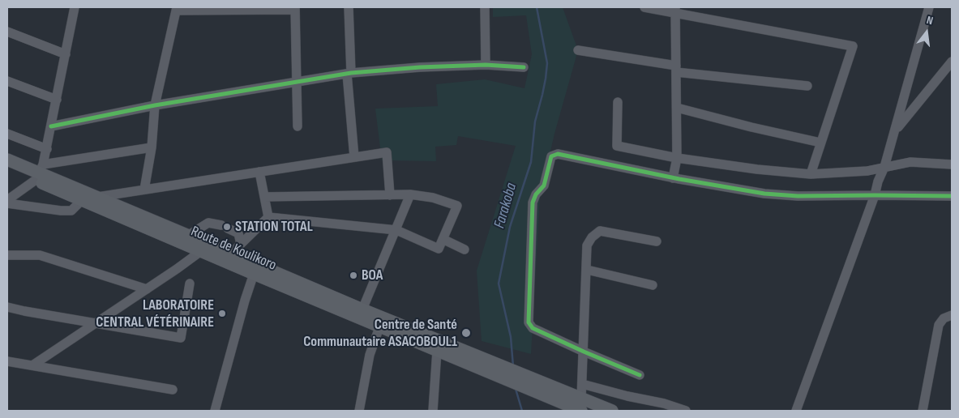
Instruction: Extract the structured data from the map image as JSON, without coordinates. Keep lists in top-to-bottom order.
{
  "streets": {
    "main road": ["Route de Koulikoro"]
  },
  "water": ["Farakoba"],
  "places": [
    "STATION TOTAL",
    "BOA",
    "LABORATOIRE CENTRAL VÉTÉRINAIRE",
    "Centre de Santé Communautaire ASACOBOUL1"
  ],
  "north": "top"
}
